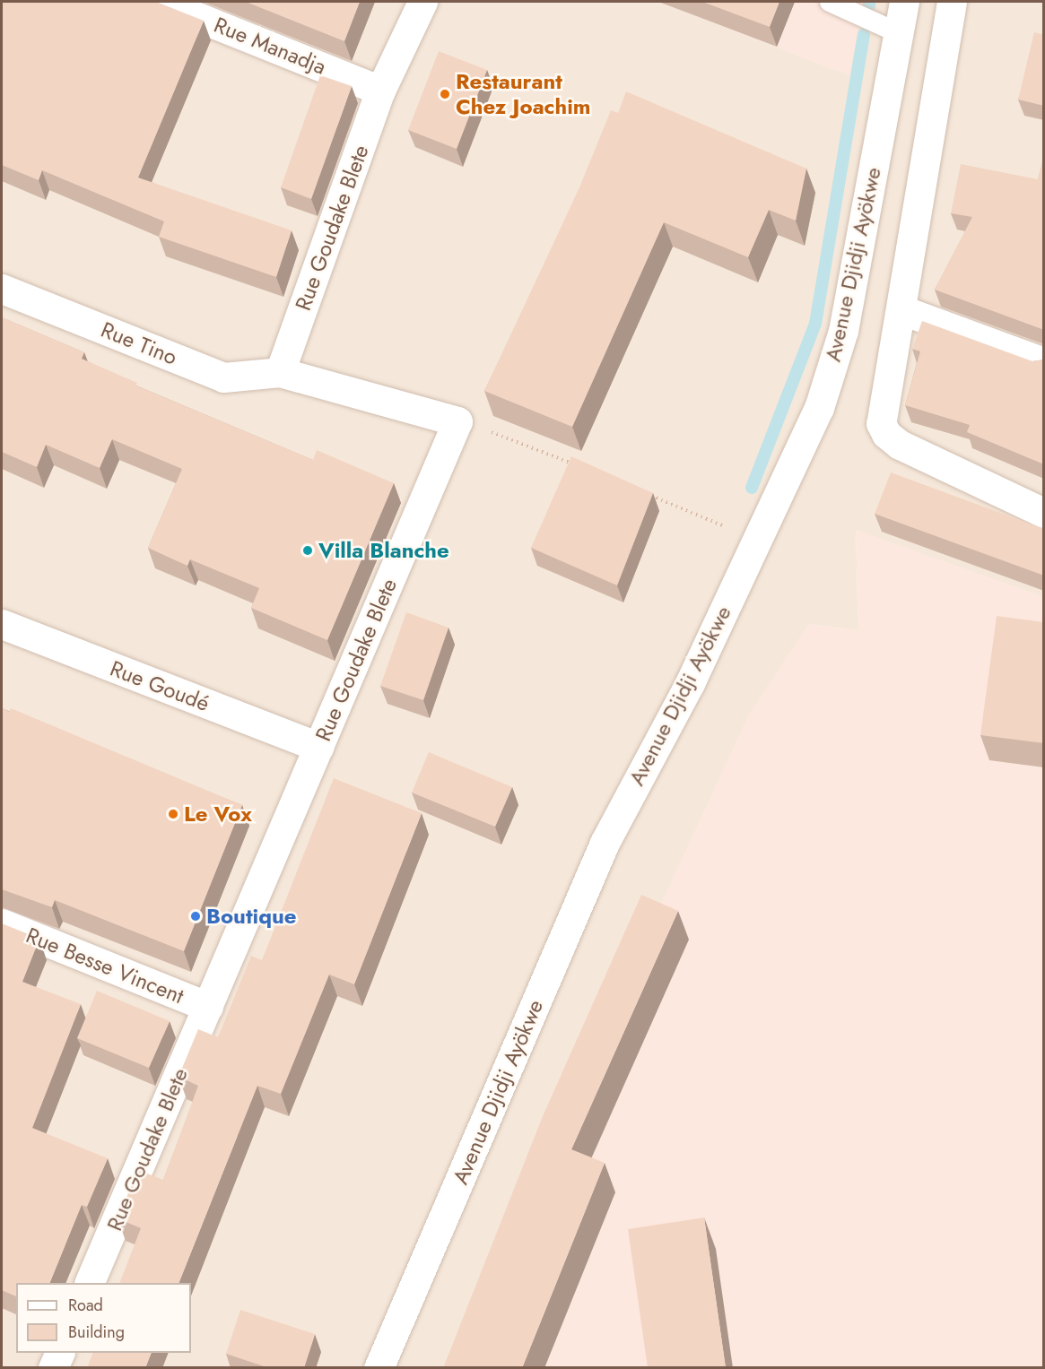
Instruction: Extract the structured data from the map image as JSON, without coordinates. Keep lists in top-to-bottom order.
{
  "streets": {
    "street": [
      "Rue Manadja",
      "Rue Goudake Blete",
      "Avenue Djidji Ayökwe",
      "Rue Tino",
      "Rue Goudé",
      "Rue Besse Vincent"
    ]
  },
  "crossings": [
    ["Rue Manadja", "Rue Goudake Blete"],
    ["Rue Goudake Blete", "Rue Tino"],
    ["Rue Goudake Blete", "Rue Goudé"],
    ["Rue Goudake Blete", "Rue Besse Vincent"]
  ],
  "places": [
    "Restaurant Chez Joachim",
    "Villa Blanche",
    "Le Vox",
    "Boutique"
  ],
  "legend": ["Road", "Building"]
}
